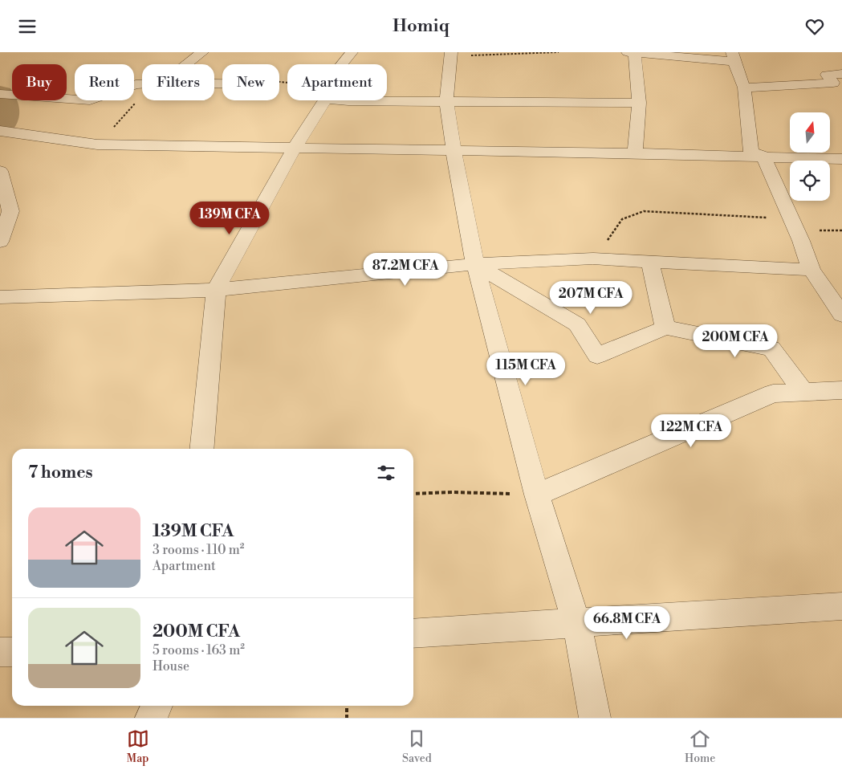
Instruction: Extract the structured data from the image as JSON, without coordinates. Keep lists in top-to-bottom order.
{
  "north": "top",
  "page": {
    "header": "Homiq",
    "chip": [
      "Buy",
      "Rent",
      "Filters",
      "New",
      "Apartment"
    ],
    "price": [
      "139M CFA",
      "87.2M CFA",
      "207M CFA",
      "200M CFA",
      "115M CFA",
      "122M CFA",
      "66.8M CFA"
    ],
    "heading": "7 homes",
    "list": [
      {
        "name": "139M CFA",
        "note": "3 rooms · 110 m² · Apartment"
      },
      {
        "name": "200M CFA",
        "note": "5 rooms · 163 m² · House"
      }
    ],
    "tabs": ["Map", "Saved", "Home"]
  }
}
